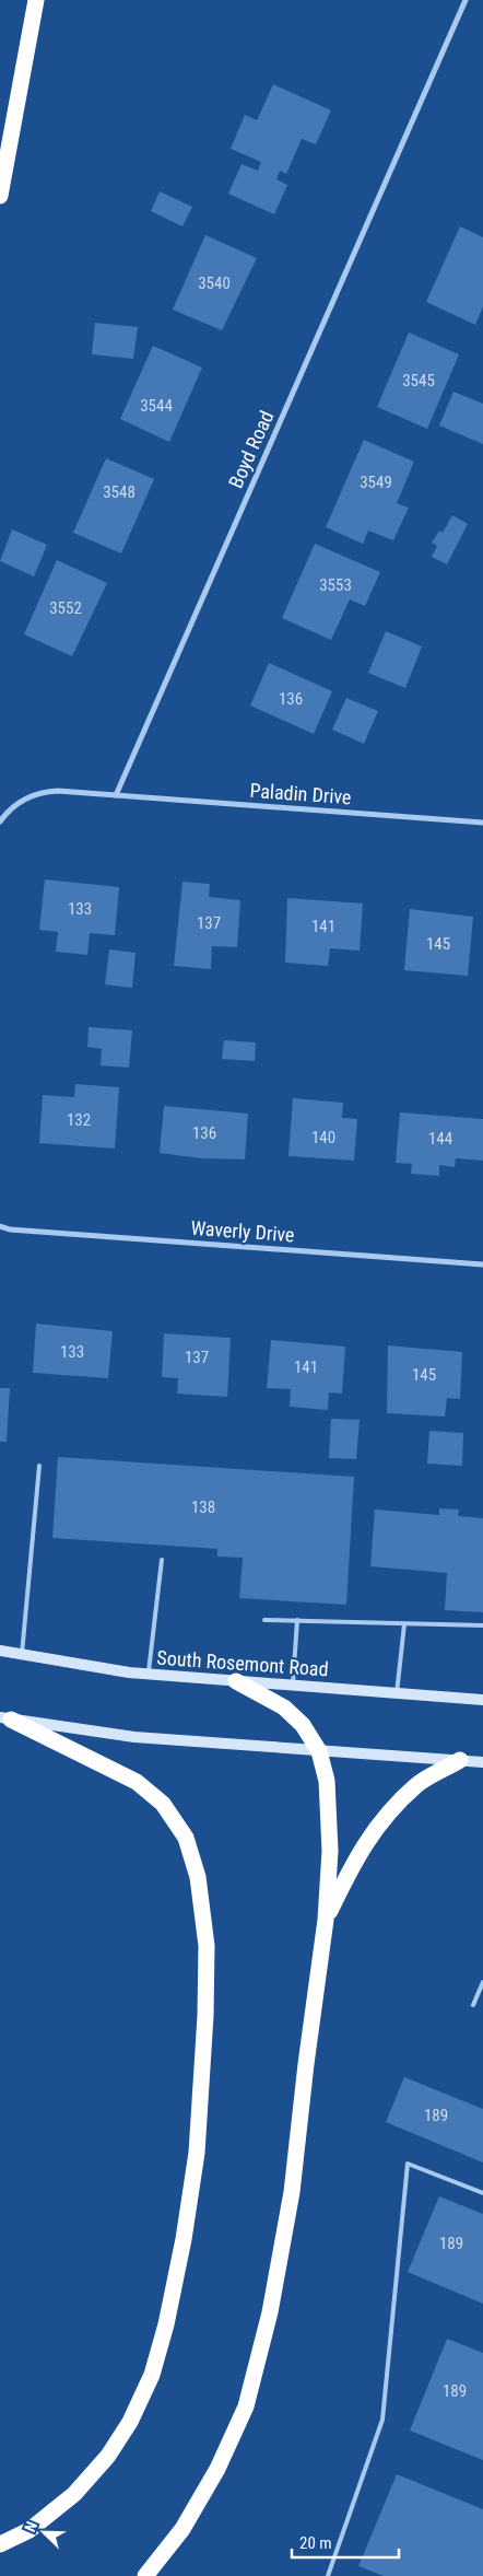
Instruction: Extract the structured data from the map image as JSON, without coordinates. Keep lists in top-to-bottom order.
{
  "streets": {
    "main road": ["South Rosemont Road"],
    "street": ["Boyd Road", "Paladin Drive", "Waverly Drive"]
  },
  "crossings": [
    ["Boyd Road", "Paladin Drive"]
  ],
  "house_numbers": [
    "3540",
    "3545",
    "3544",
    "3549",
    "3548",
    "3553",
    "3552",
    "136",
    "133",
    "137",
    "141",
    "145",
    "132",
    "136",
    "140",
    "144",
    "133",
    "137",
    "141",
    "145",
    "138",
    "189",
    "189",
    "189"
  ],
  "scale_bar": "20 m",
  "north": "top left"
}
